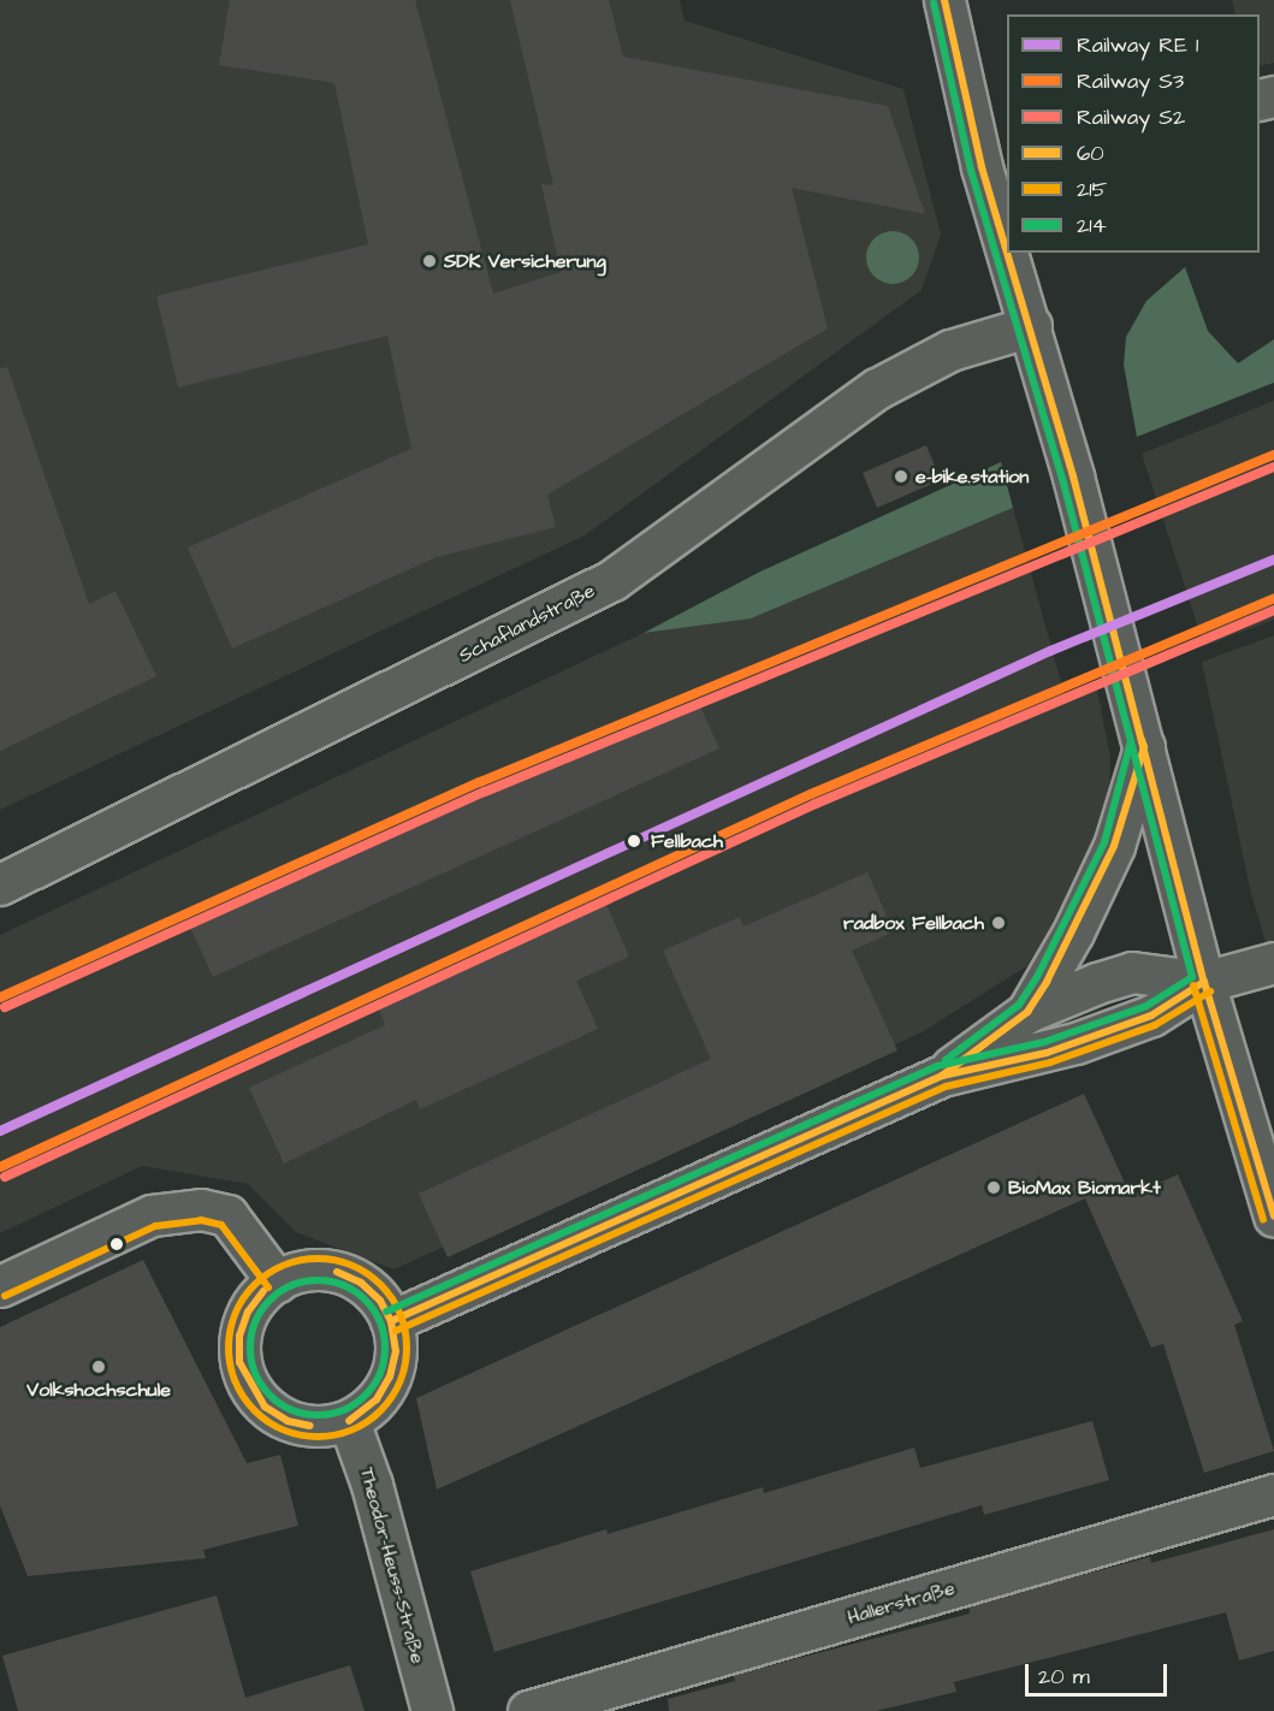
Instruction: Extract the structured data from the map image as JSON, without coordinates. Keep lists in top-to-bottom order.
{
  "streets": {
    "street": ["Schaflandstraße", "Theodor-Heuss-Straße", "Hallerstraße"]
  },
  "places": [
    "SDK Versicherung",
    "e-bike.station",
    "Fellbach",
    "radbox Fellbach",
    "BioMax Biomarkt",
    "Volkshochschule"
  ],
  "lines": [
    "transit line 60",
    "transit line 214",
    "rail line S3",
    "rail line S2",
    "transit line 215"
  ],
  "legend": [
    "Railway RE 1",
    "Railway S3",
    "Railway S2",
    "60",
    "215",
    "214"
  ],
  "scale_bar": "20 m"
}
